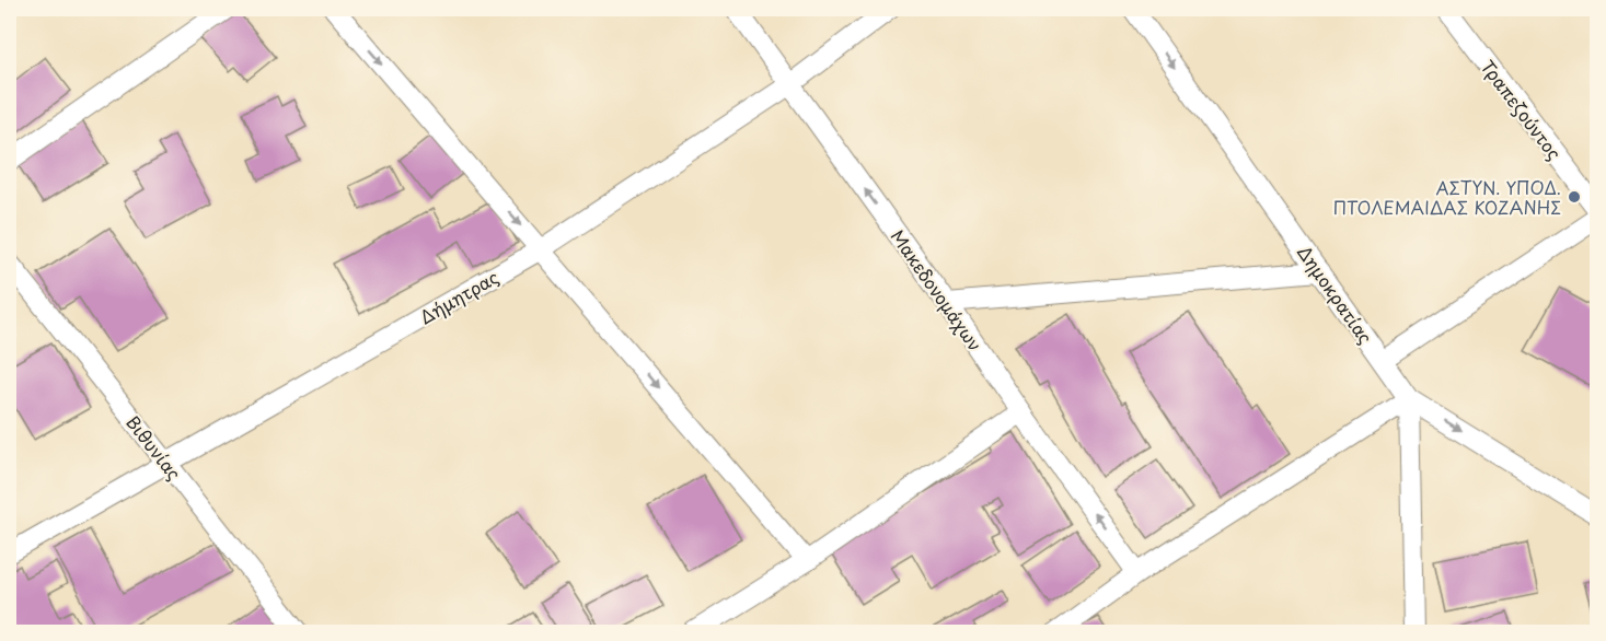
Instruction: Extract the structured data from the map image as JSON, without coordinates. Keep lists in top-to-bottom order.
{
  "streets": {
    "street": [
      "Τραπεζούντος",
      "Μακεδονομάχων",
      "Δημοκρατίας",
      "Δήμητρας",
      "Βιθυνίας"
    ]
  },
  "crossings": [
    ["Μακεδονομάχων", "Δήμητρας"],
    ["Δήμητρας", "Βιθυνίας"]
  ],
  "one_way": ["Μακεδονομάχων", "Δημοκρατίας"],
  "places": ["ΑΣΤΥΝ. ΥΠΟΔ. ΠΤΟΛΕΜΑΙΔΑΣ ΚΟΖΑΝΗΣ"]
}
